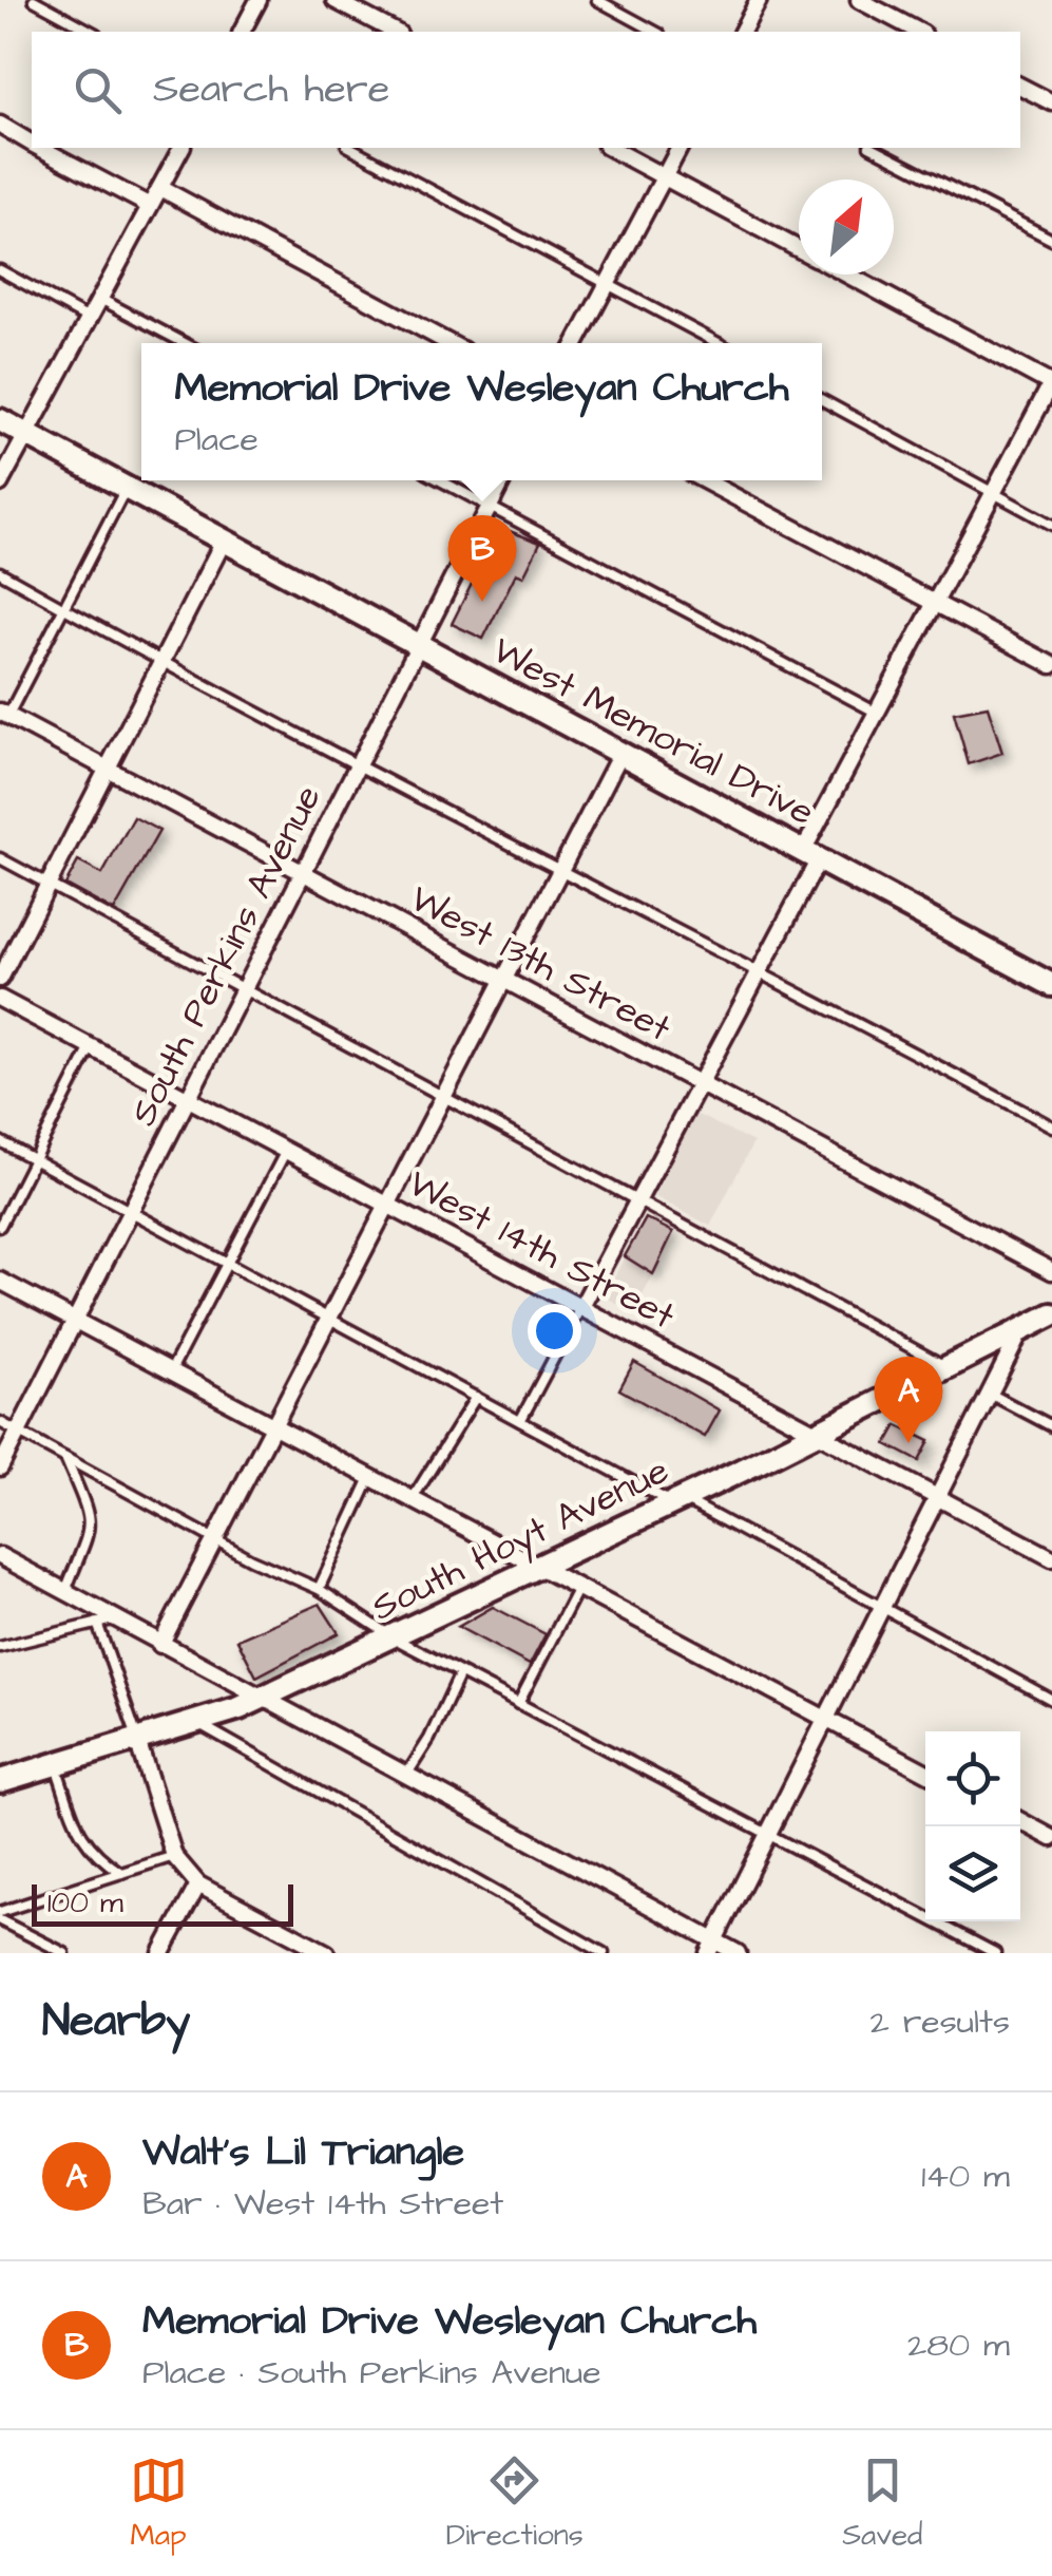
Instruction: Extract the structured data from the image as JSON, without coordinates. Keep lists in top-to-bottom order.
{
  "streets": {
    "main road": ["West Memorial Drive", "South Hoyt Avenue"],
    "street": ["South Perkins Avenue", "West 13th Street", "West 14th Street"]
  },
  "crossings": [
    ["West Memorial Drive", "South Perkins Avenue"],
    ["South Perkins Avenue", "West 13th Street"],
    ["South Perkins Avenue", "West 14th Street"],
    ["West 14th Street", "South Hoyt Avenue"]
  ],
  "scale_bar": "100 m",
  "north": "top right",
  "page": {
    "search": "Search here",
    "popup": ["Memorial Drive Wesleyan Church", "Place"],
    "pins": ["B", "A"],
    "scale": "100 m",
    "heading": ["Nearby", "2 results"],
    "list": [
      {
        "mark": "A",
        "name": "Walt's Lil Triangle",
        "note": "Bar · West 14th Street",
        "value": "140 m"
      },
      {
        "mark": "B",
        "name": "Memorial Drive Wesleyan Church",
        "note": "Place · South Perkins Avenue",
        "value": "280 m"
      }
    ],
    "nav": ["Map", "Directions", "Saved"]
  }
}
